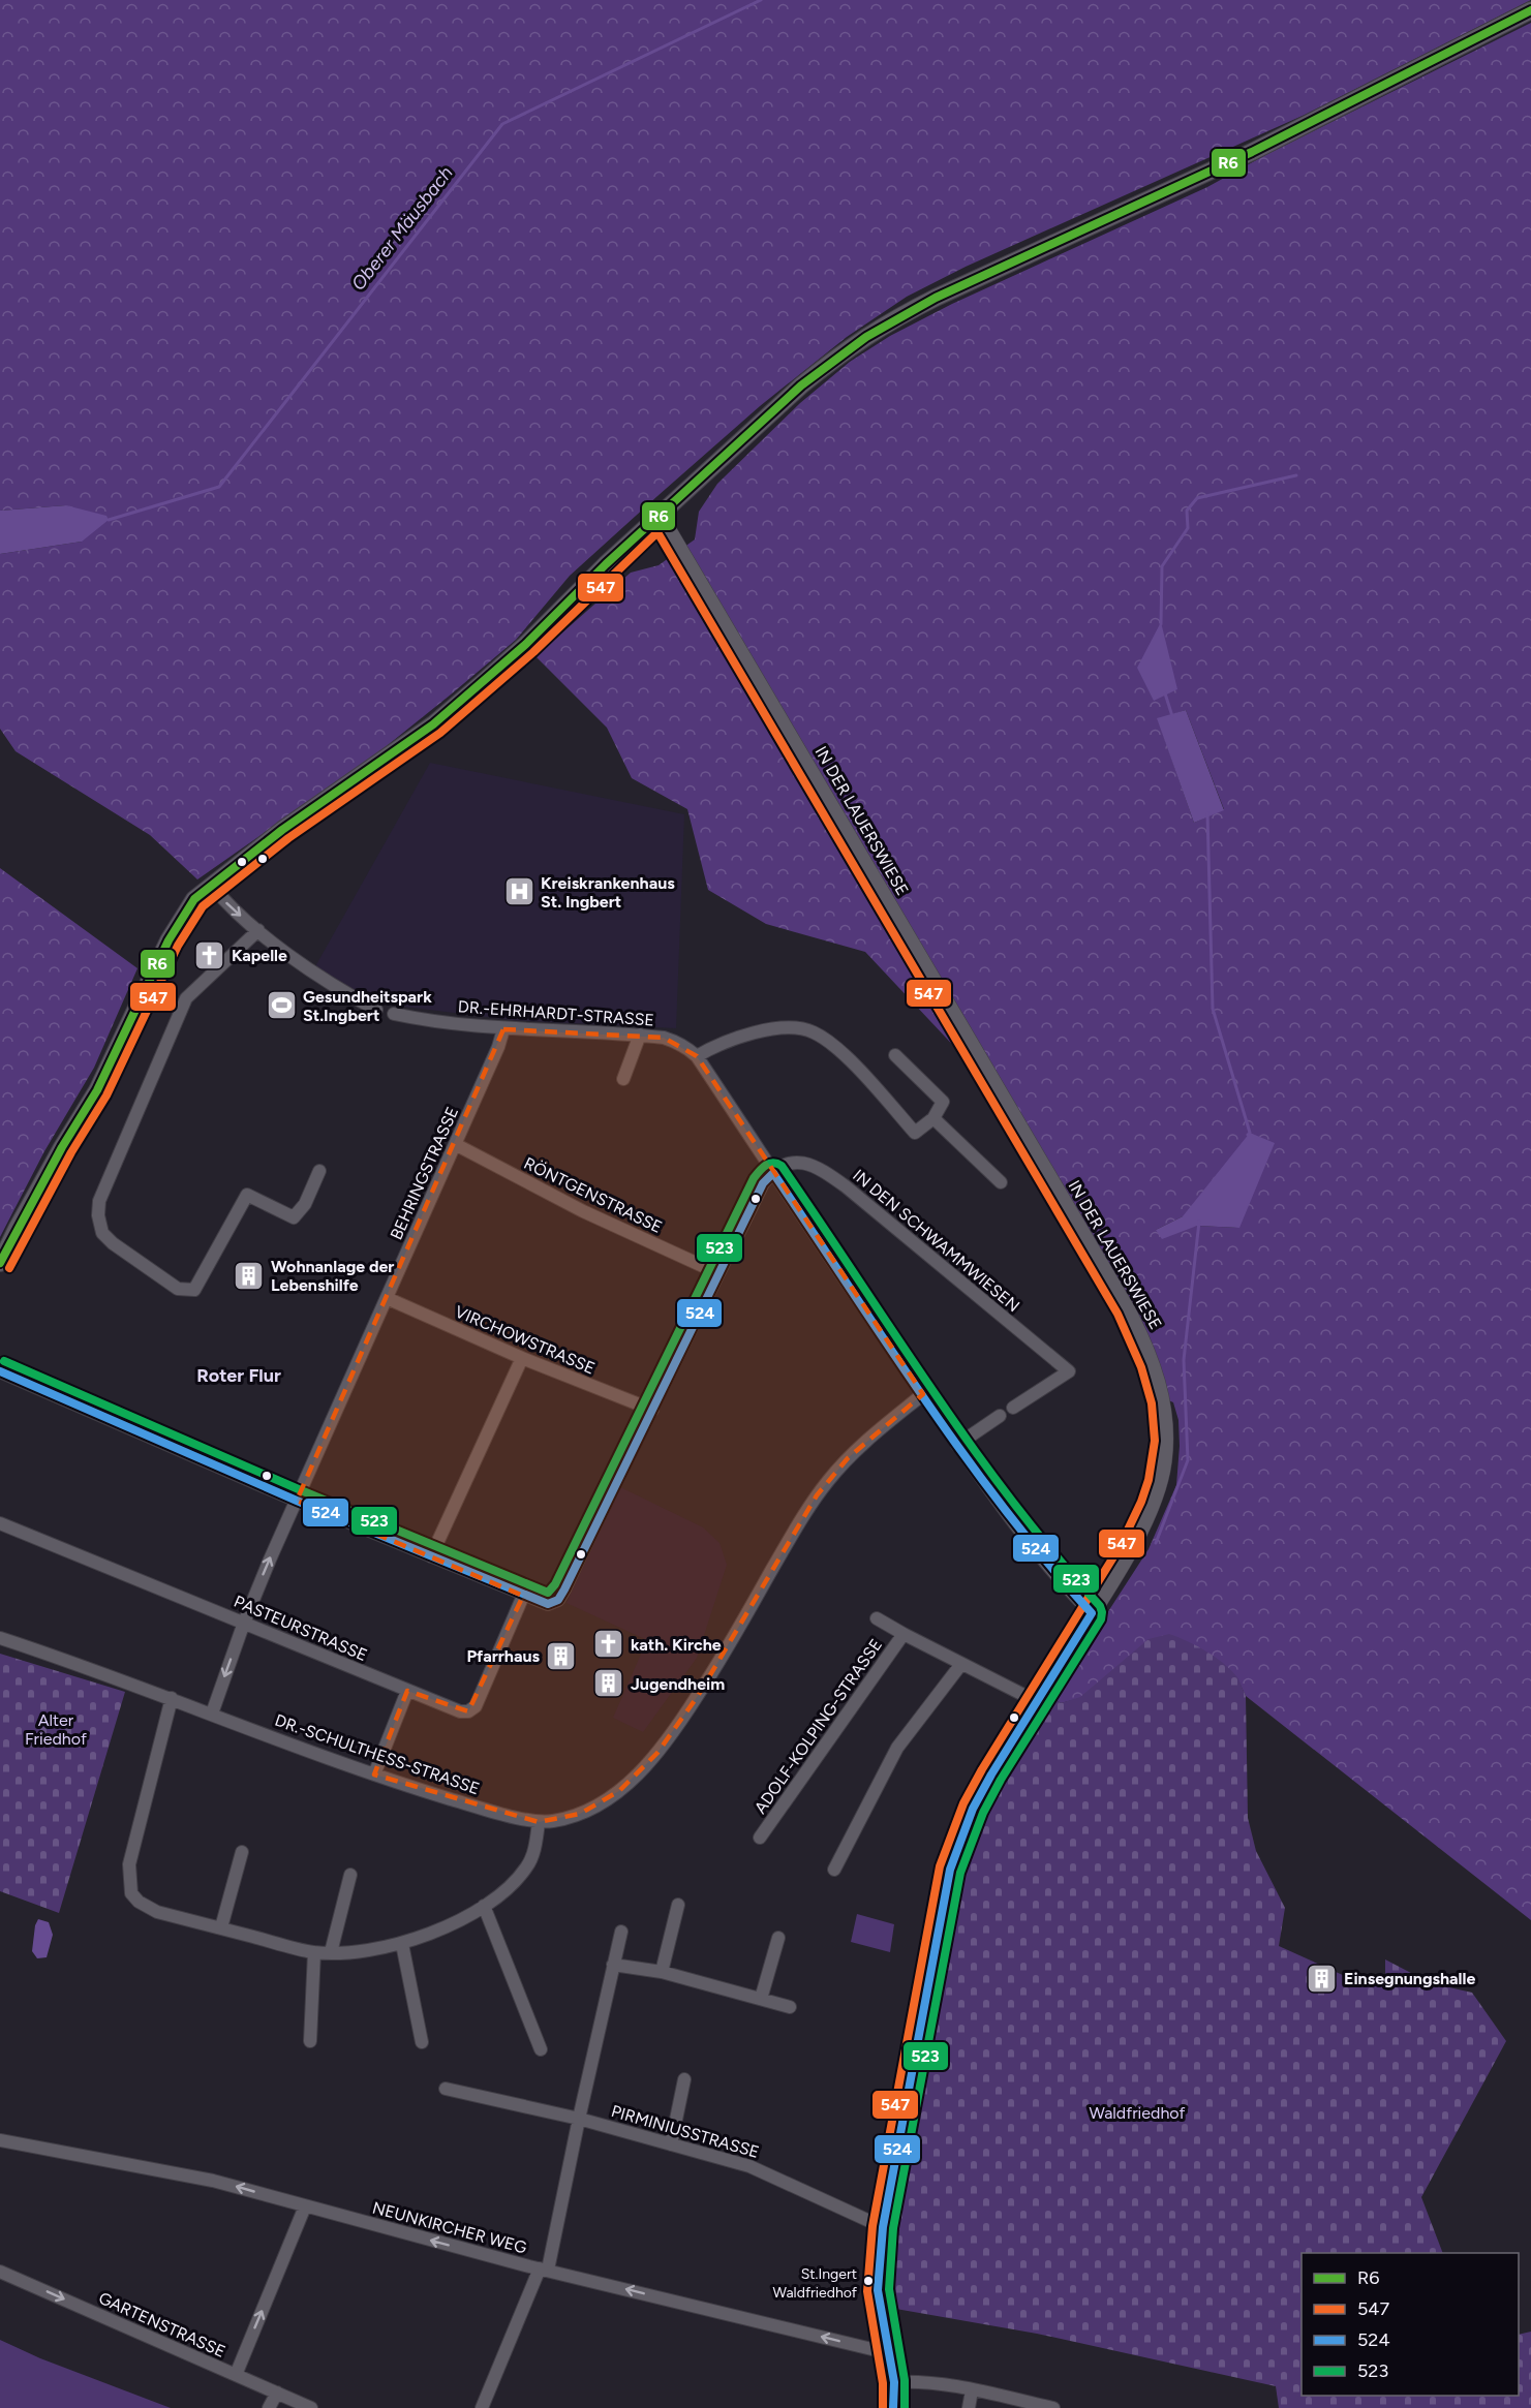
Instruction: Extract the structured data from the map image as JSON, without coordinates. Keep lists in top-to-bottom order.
{
  "streets": {
    "street": [
      "IN DER LAUERSWIESE",
      "DR.-EHRHARDT-STRASSE",
      "BEHRINGSTRASSE",
      "RÖNTGENSTRASSE",
      "IN DEN SCHWAMMWIESEN",
      "VIRCHOWSTRASSE",
      "PASTEURSTRASSE",
      "ADOLF-KOLPING-STRASSE",
      "DR.-SCHULTHESS-STRASSE",
      "PIRMINIUSSTRASSE",
      "NEUNKIRCHER WEG",
      "GARTENSTRASSE"
    ]
  },
  "crossings": [
    ["IN DER LAUERSWIESE", "DR.-EHRHARDT-STRASSE"],
    ["IN DER LAUERSWIESE", "PIRMINIUSSTRASSE"],
    ["IN DER LAUERSWIESE", "NEUNKIRCHER WEG"],
    ["DR.-EHRHARDT-STRASSE", "BEHRINGSTRASSE"],
    ["DR.-EHRHARDT-STRASSE", "IN DEN SCHWAMMWIESEN"],
    ["DR.-EHRHARDT-STRASSE", "DR.-SCHULTHESS-STRASSE"],
    ["BEHRINGSTRASSE", "RÖNTGENSTRASSE"],
    ["BEHRINGSTRASSE", "VIRCHOWSTRASSE"],
    ["BEHRINGSTRASSE", "PASTEURSTRASSE"],
    ["BEHRINGSTRASSE", "DR.-SCHULTHESS-STRASSE"]
  ],
  "one_way": ["NEUNKIRCHER WEG", "GARTENSTRASSE"],
  "districts": ["Roter Flur"],
  "water": ["Oberer Mäusbach"],
  "parks": ["Alter Friedhof", "Waldfriedhof"],
  "places": {
    "hospital": ["Kreiskrankenhaus St. Ingbert"],
    "church": ["Kapelle", "kath. Kirche"],
    "sports": ["Gesundheitspark St.Ingbert"],
    "building": [
      "Wohnanlage der Lebenshilfe",
      "Pfarrhaus",
      "Jugendheim",
      "Einsegnungshalle"
    ],
    "other": ["St.Ingert Waldfriedhof"]
  },
  "lines": [
    "transit line R6",
    "transit line 547",
    "transit line 523",
    "transit line 524"
  ],
  "legend": [
    "R6",
    "547",
    "524",
    "523"
  ]
}
